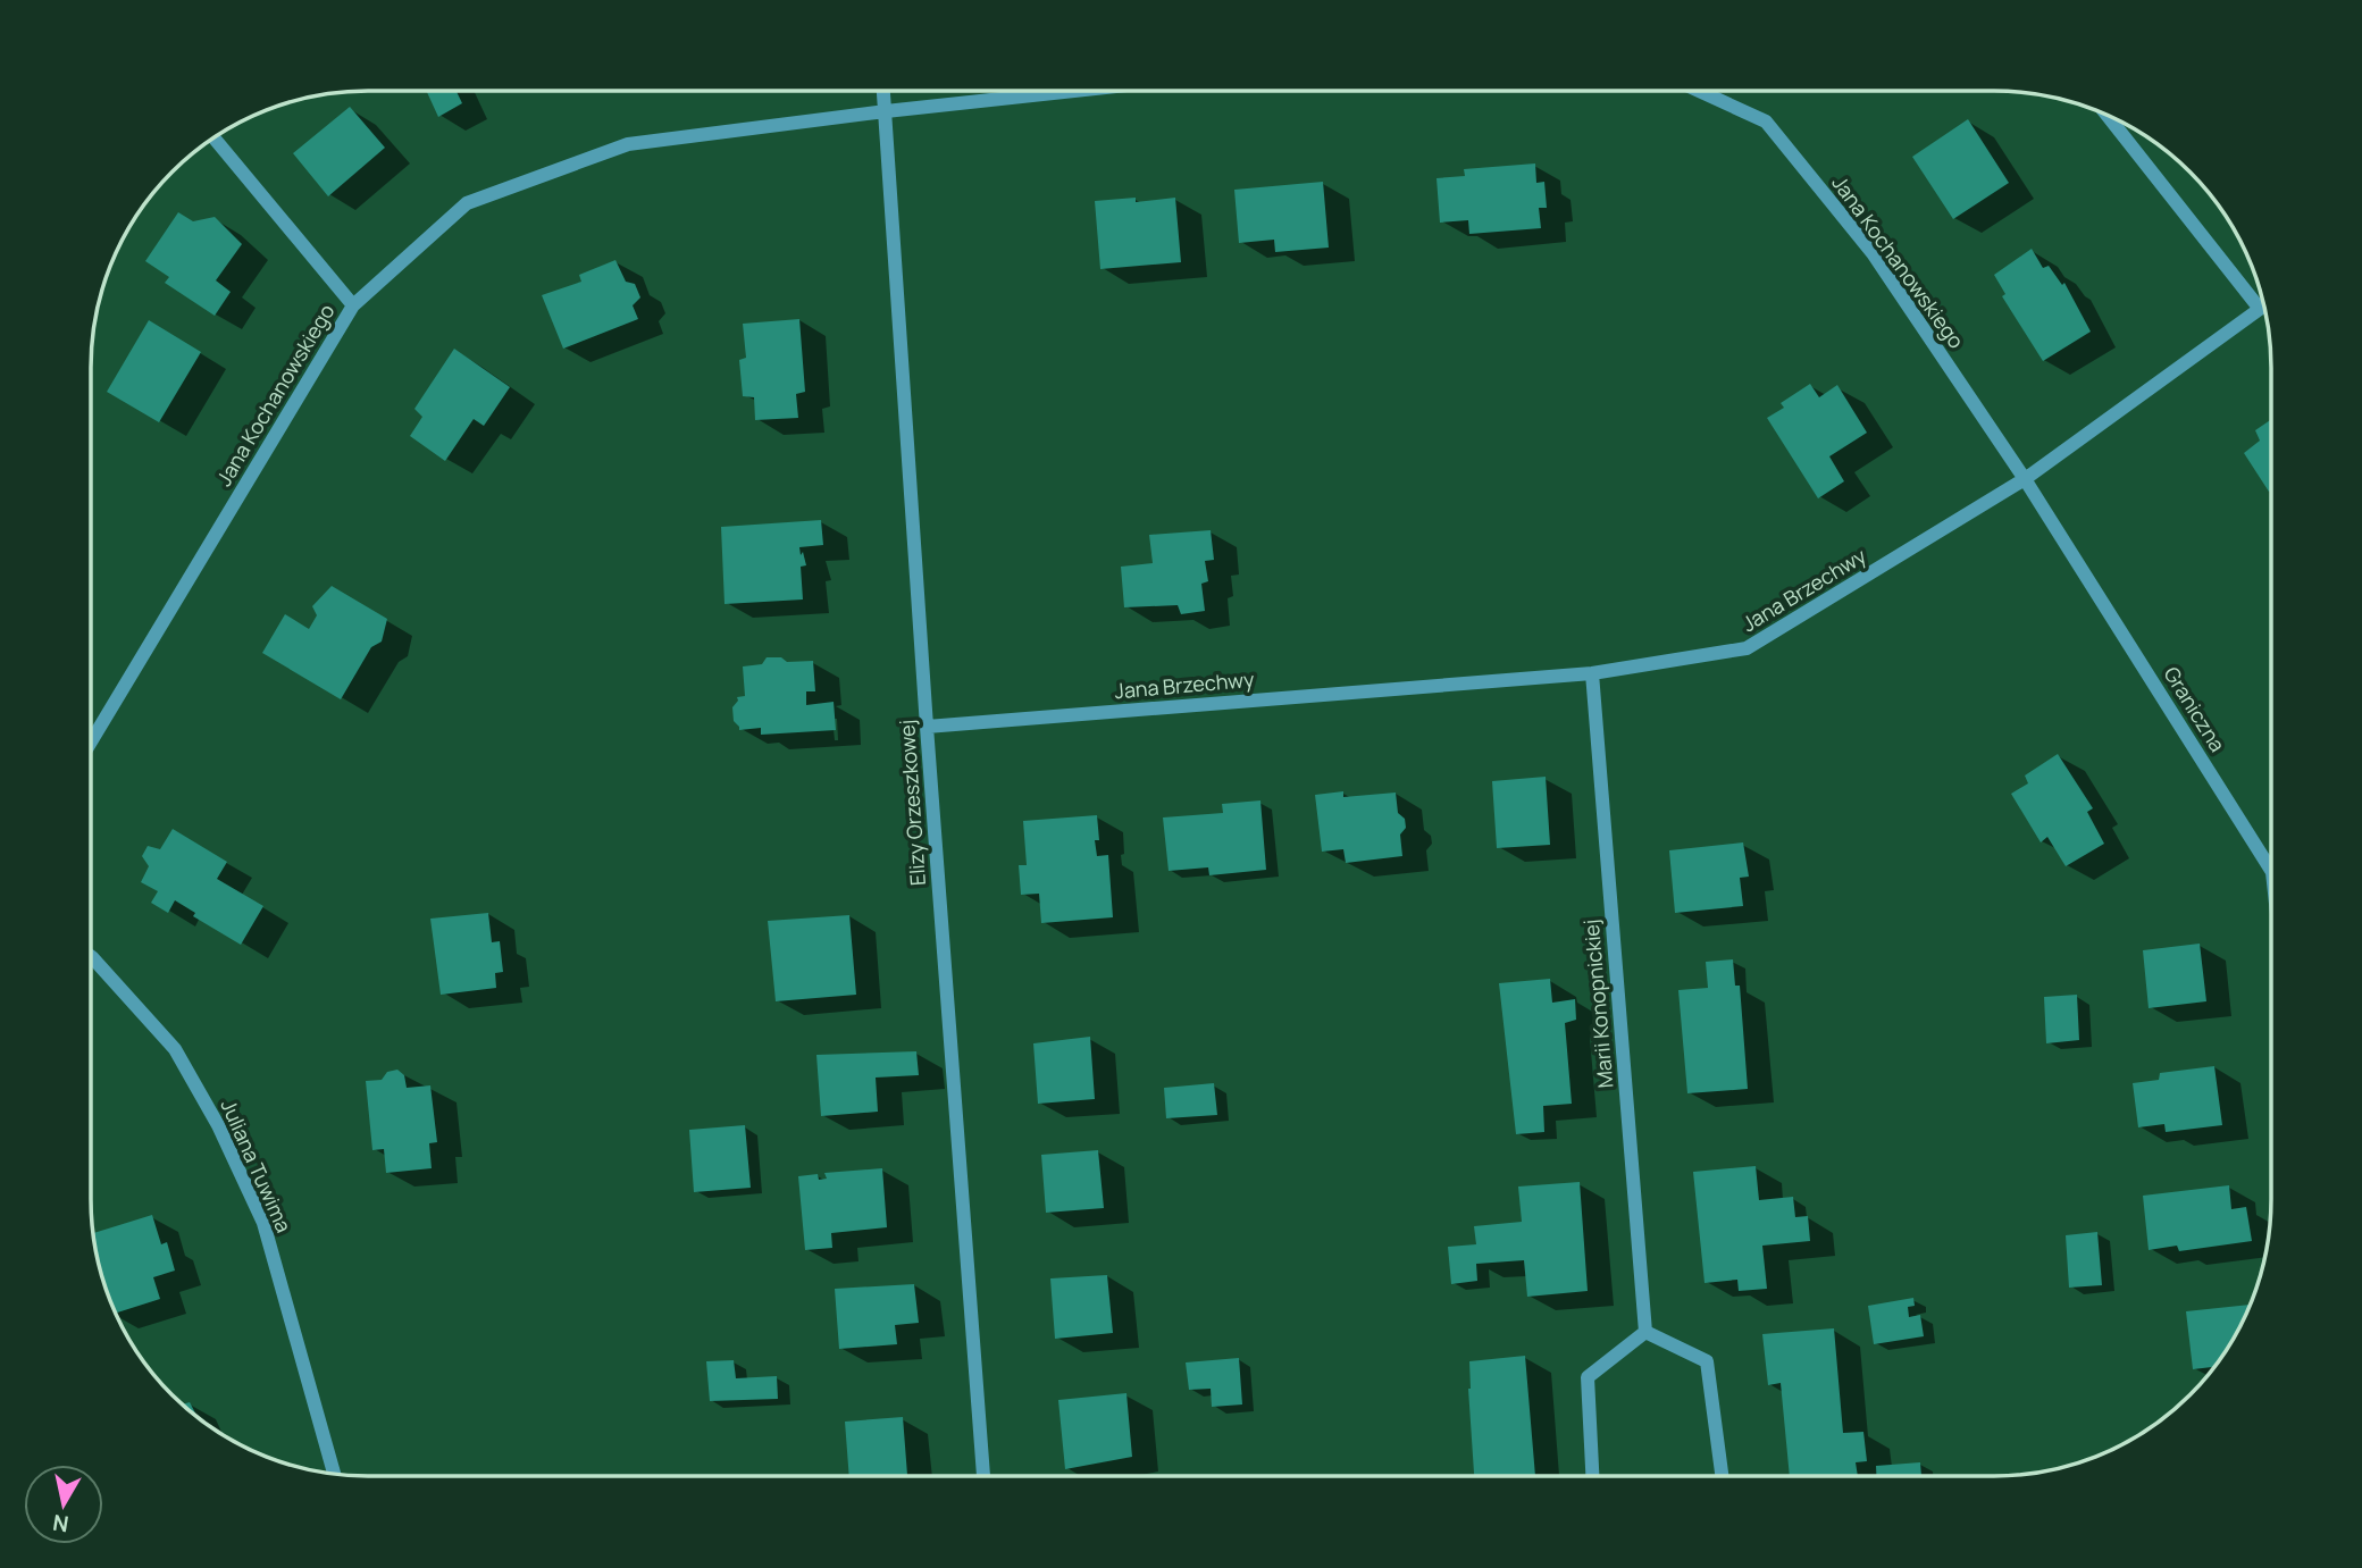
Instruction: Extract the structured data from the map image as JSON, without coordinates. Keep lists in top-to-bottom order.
{
  "streets": {
    "street": [
      "Jana Kochanowskiego",
      "Jana Brzechwy",
      "Graniczna",
      "Elizy Orzeszkowej",
      "Marii Konopnickiej",
      "Juliana Tuwima"
    ]
  },
  "crossings": [
    ["Jana Kochanowskiego", "Jana Brzechwy"],
    ["Jana Kochanowskiego", "Graniczna"],
    ["Jana Kochanowskiego", "Elizy Orzeszkowej"],
    ["Jana Brzechwy", "Graniczna"],
    ["Jana Brzechwy", "Elizy Orzeszkowej"],
    ["Jana Brzechwy", "Marii Konopnickiej"]
  ],
  "north": "bottom"
}
